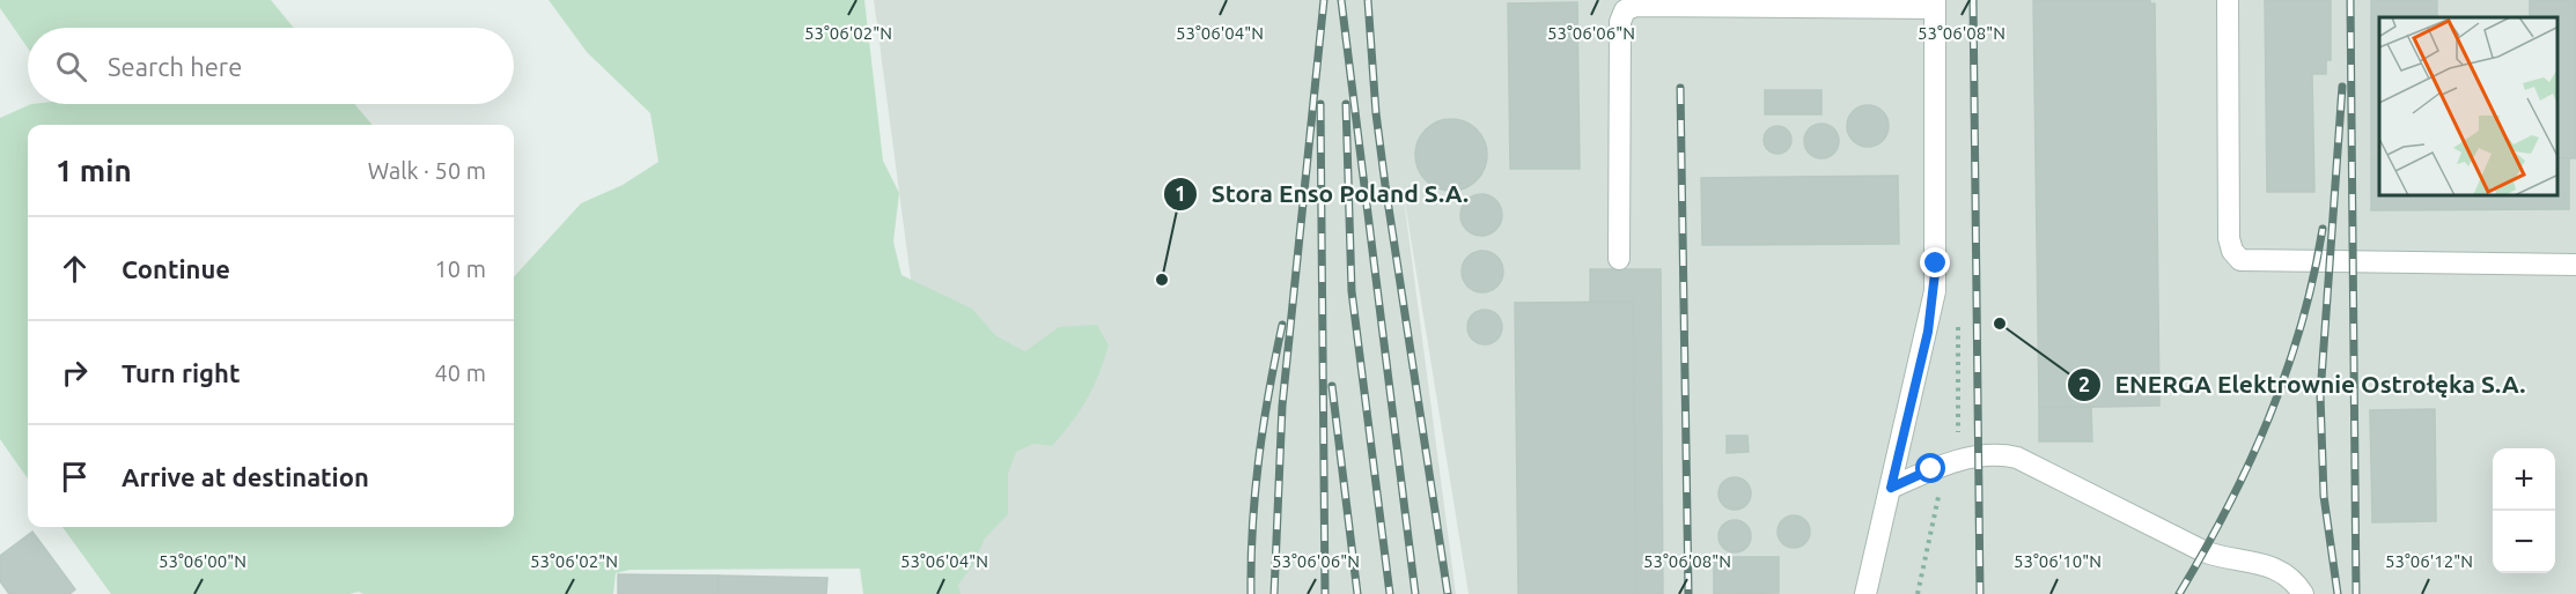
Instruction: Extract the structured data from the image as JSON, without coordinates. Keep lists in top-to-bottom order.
{
  "places": ["Stora Enso Poland S.A.", "ENERGA Elektrownie Ostrołęka S.A."],
  "page": {
    "search": "Search here",
    "heading": ["1 min", "Walk · 50 m"],
    "list": [
      ["Continue", "10 m"],
      ["Turn right", "40 m"],
      "Arrive at destination"
    ],
    "map_buttons": ["+", "−"]
  },
  "coordinates": [
    "53°06'08\"N",
    "53°06'02\"N",
    "53°06'04\"N",
    "53°06'06\"N",
    "53°06'00\"N",
    "53°06'10\"N",
    "53°06'12\"N"
  ]
}
